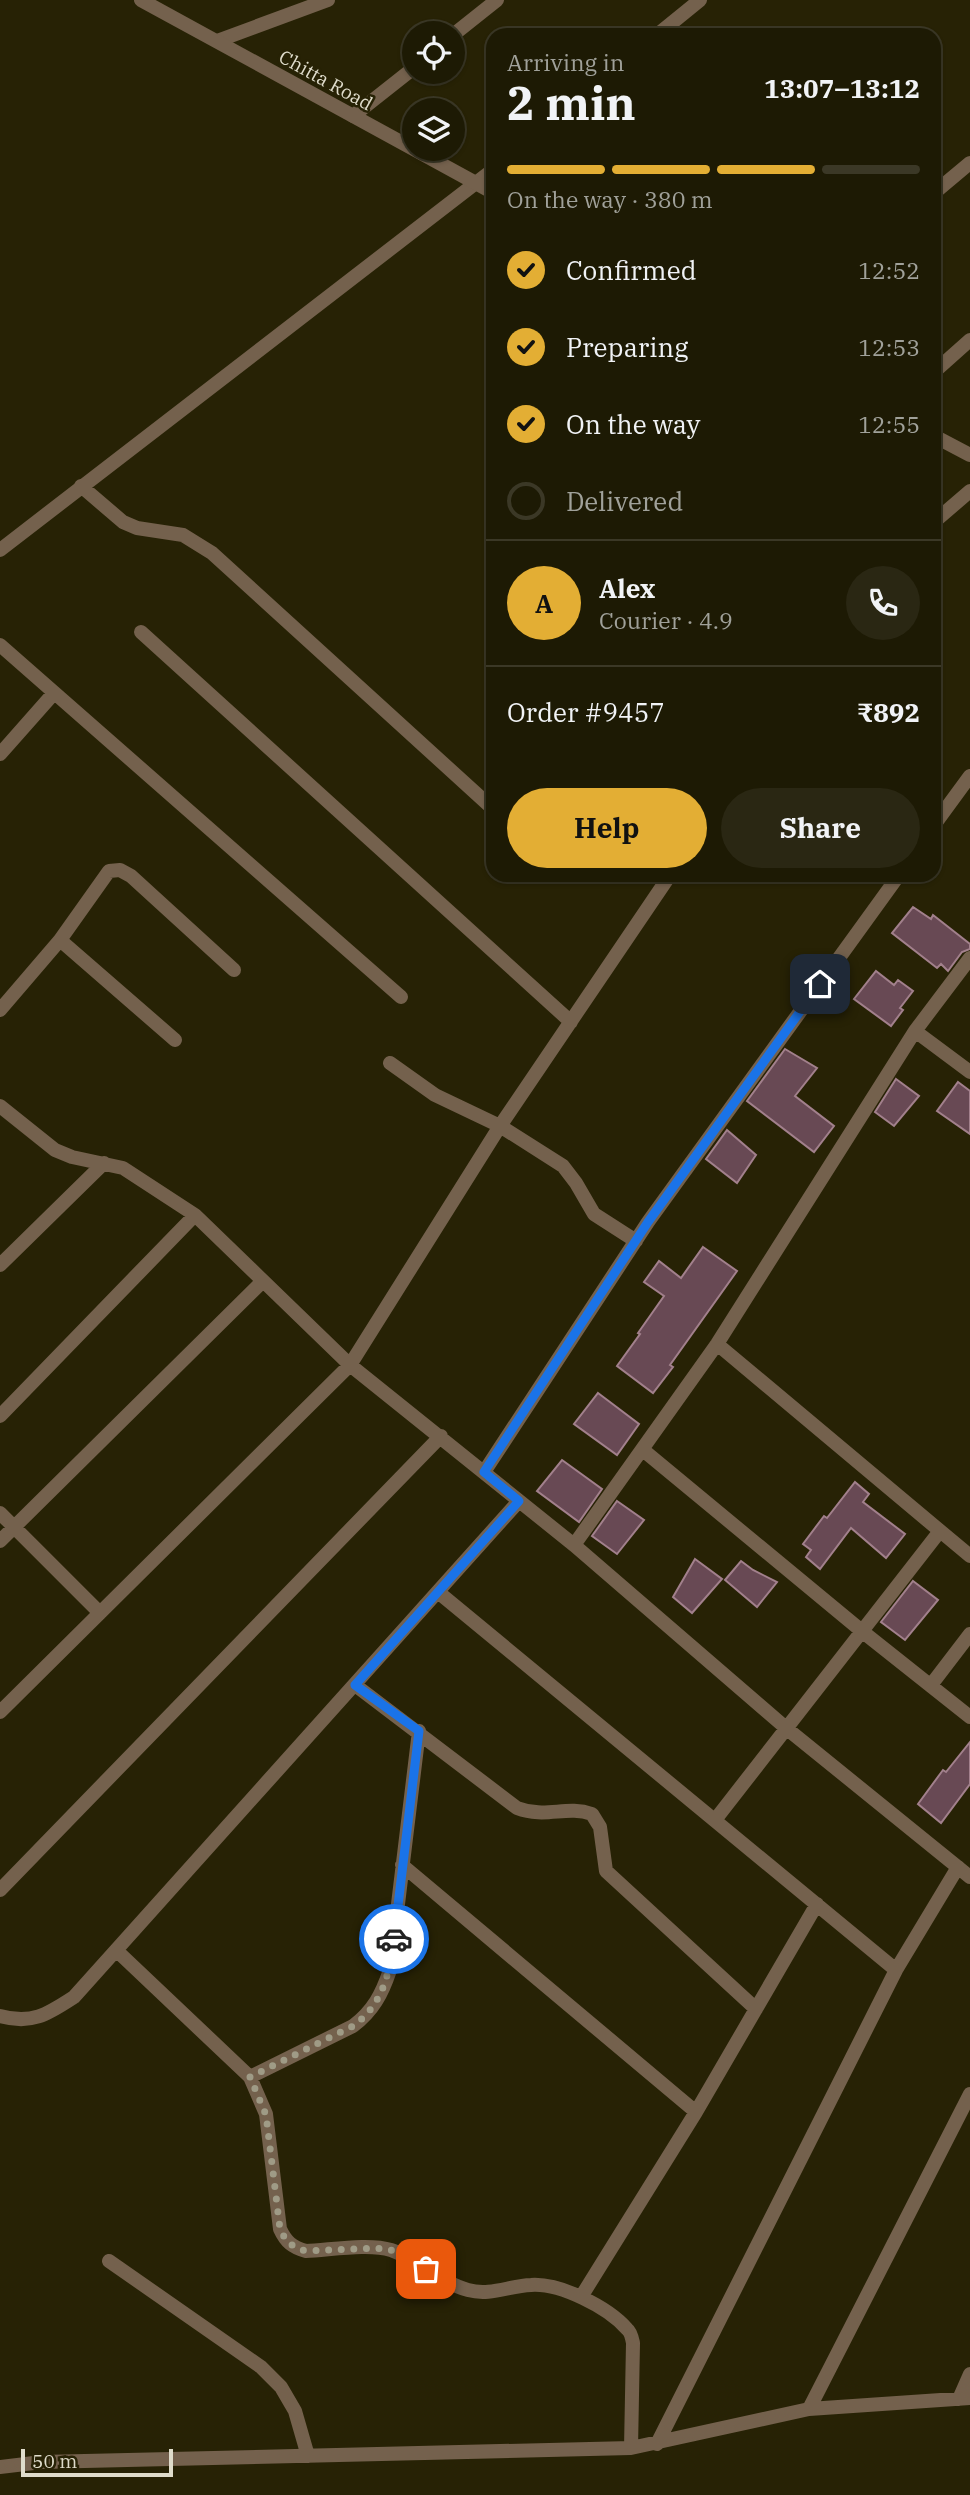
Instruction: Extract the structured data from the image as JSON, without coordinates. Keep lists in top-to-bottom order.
{
  "streets": {
    "street": ["Chitta Road"]
  },
  "scale_bar": "50 m",
  "page": {
    "heading": ["2 min", "Arriving in", "13:07–13:12"],
    "panel": [
      "Alex",
      "Courier · 4.9",
      "Order #9457",
      "₹892"
    ],
    "bar": "On the way · 380 m",
    "list": [
      ["Confirmed", "12:52"],
      ["Preparing", "12:53"],
      ["On the way", "12:55"],
      "Delivered"
    ],
    "round": "A",
    "buttons": ["Help", "Share"],
    "scale": "50 m"
  }
}
